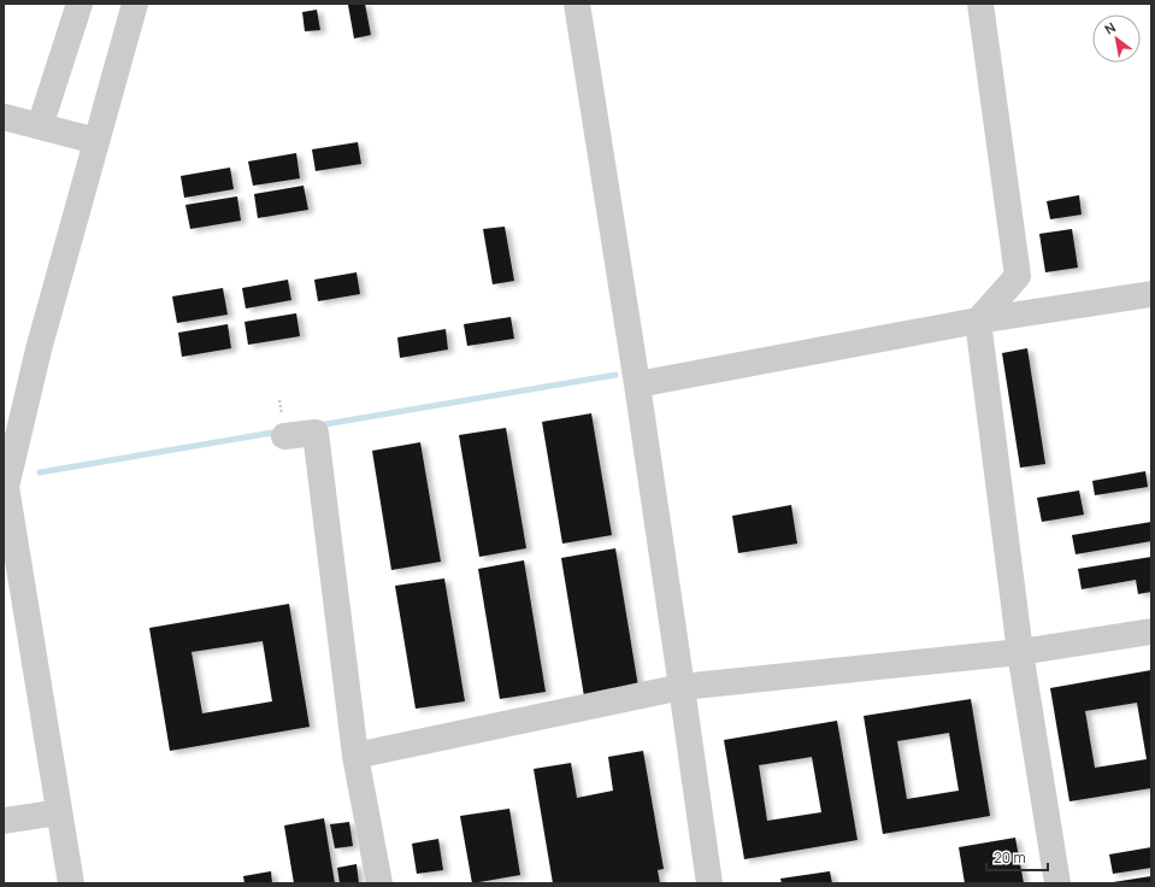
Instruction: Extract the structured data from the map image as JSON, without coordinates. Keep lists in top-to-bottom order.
{
  "scale_bar": "20 m",
  "north": "top left"
}
